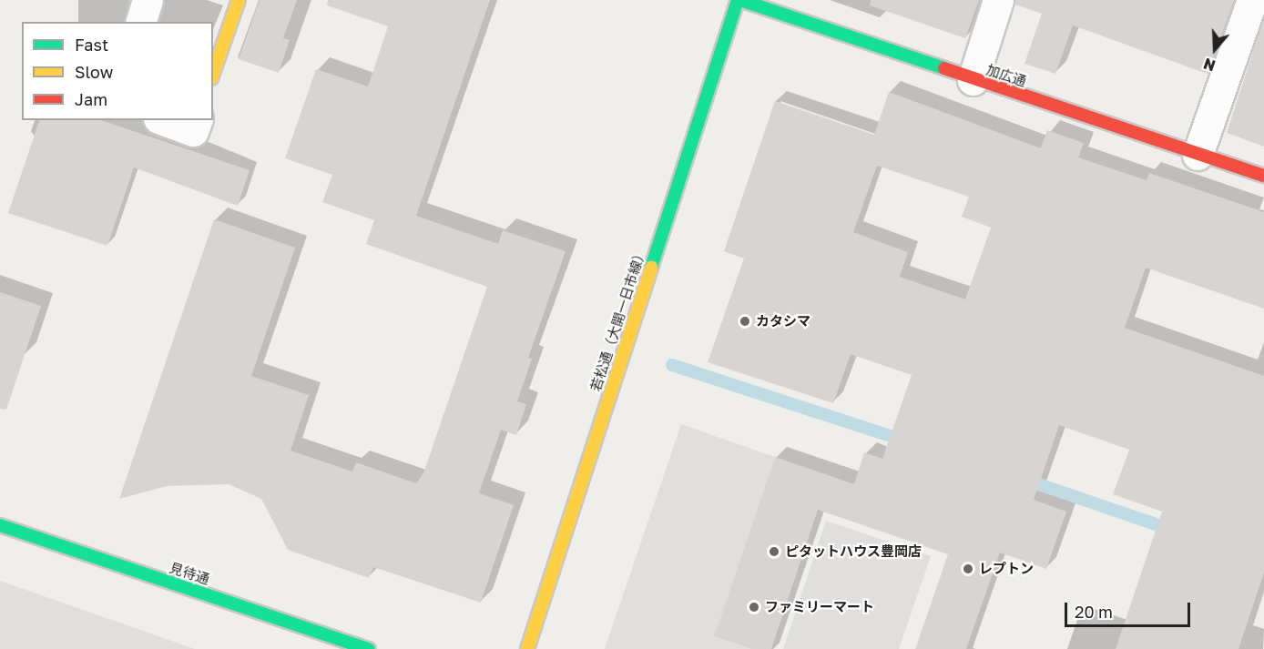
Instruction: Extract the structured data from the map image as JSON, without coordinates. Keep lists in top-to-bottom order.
{
  "streets": {
    "street": ["加広通", "若松通（大開一日市線）", "見待通"]
  },
  "crossings": [
    ["加広通", "若松通（大開一日市線）"]
  ],
  "places": [
    "カタシマ",
    "ピタットハウス豊岡店",
    "レプトン",
    "ファミリーマート"
  ],
  "legend": ["Fast", "Slow", "Jam"],
  "scale_bar": "20 m",
  "north": "bottom"
}
